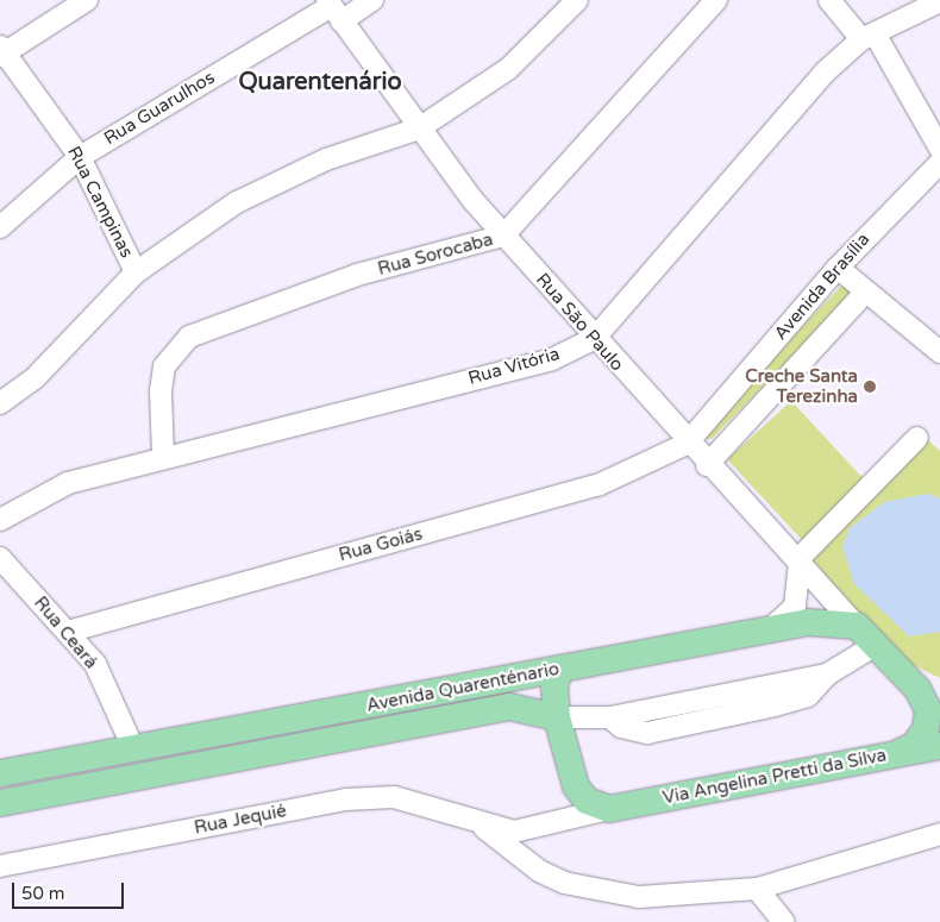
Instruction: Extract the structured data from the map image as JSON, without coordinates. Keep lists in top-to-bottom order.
{
  "streets": {
    "main road": ["Avenida Quarenténario", "Via Angelina Pretti da Silva"],
    "street": [
      "Rua Guarulhos",
      "Rua Campinas",
      "Rua Sorocaba",
      "Avenida Brasília",
      "Rua São Paulo",
      "Rua Vitória",
      "Rua Goiás",
      "Rua Ceará",
      "Rua Jequié"
    ]
  },
  "crossings": [
    ["Rua Guarulhos", "Rua Campinas"],
    ["Rua Guarulhos", "Rua São Paulo"],
    ["Rua Sorocaba", "Rua São Paulo"],
    ["Rua Sorocaba", "Rua Vitória"],
    ["Avenida Brasília", "Rua São Paulo"],
    ["Avenida Brasília", "Rua Goiás"],
    ["Rua São Paulo", "Rua Vitória"],
    ["Rua São Paulo", "Rua Goiás"],
    ["Rua São Paulo", "Avenida Quarenténario"],
    ["Rua Goiás", "Rua Ceará"],
    ["Rua Ceará", "Avenida Quarenténario"]
  ],
  "districts": ["Quarentenário"],
  "places": ["Creche Santa Terezinha"],
  "scale_bar": "50 m"
}
